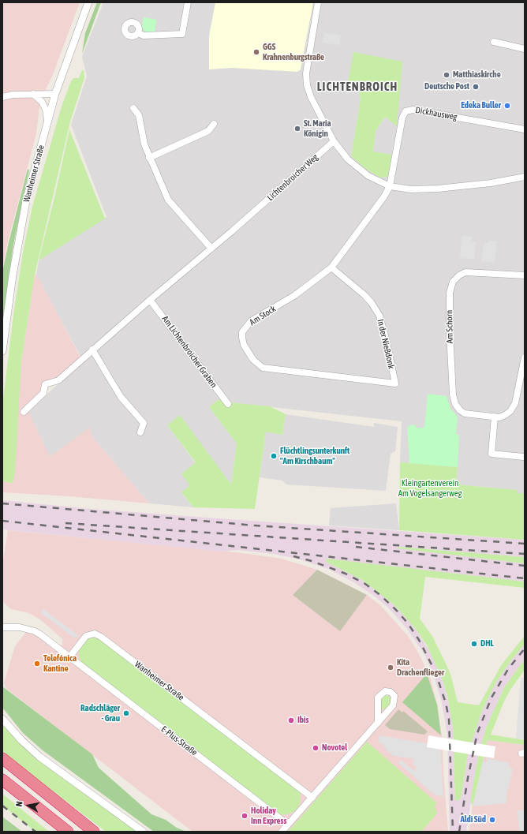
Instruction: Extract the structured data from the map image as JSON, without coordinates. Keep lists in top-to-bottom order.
{
  "streets": {
    "street": [
      "Dickhausweg",
      "Wanheimer Straße",
      "Lichtenbroicher Weg",
      "Am Stock",
      "Am Schorn",
      "In der Nießdonk",
      "Am Lichtenbroicher Graben",
      "E-Plus-Straße"
    ]
  },
  "crossings": [
    ["Dickhausweg", "Am Stock"],
    ["Wanheimer Straße", "E-Plus-Straße"],
    ["Lichtenbroicher Weg", "Am Lichtenbroicher Graben"],
    ["Am Stock", "In der Nießdonk"]
  ],
  "districts": ["LICHTENBROICH"],
  "parks": ["Kleingartenverein Am Vogelsangerweg"],
  "places": [
    "GGS Krahnenburgstraße",
    "Matthiaskirche",
    "Deutsche Post",
    "Edeka Buller",
    "St. Maria Königin",
    "Flüchtlingsunterkunft \"Am Kirschbaum\"",
    "DHL",
    "Telefónica Kantine",
    "Kita Drachenflieger",
    "Radschläger - Grau",
    "Ibis",
    "Novotel",
    "Holiday Inn Express",
    "Aldi Süd"
  ],
  "north": "left"
}
